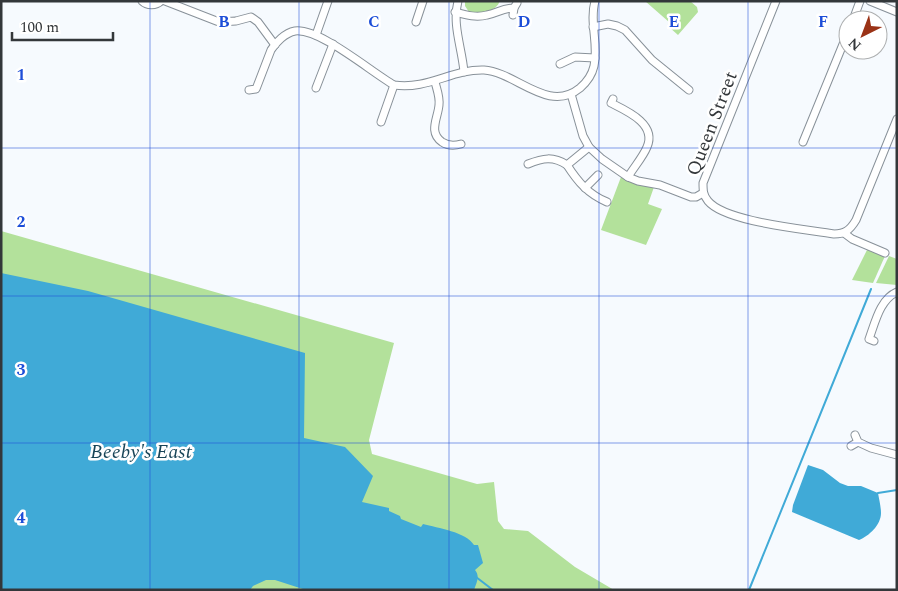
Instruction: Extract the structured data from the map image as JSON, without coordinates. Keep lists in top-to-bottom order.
{
  "streets": {
    "street": ["Queen Street"]
  },
  "water": ["Beeby's East"],
  "scale_bar": "100 m",
  "north": "bottom left",
  "grid": {
    "columns": [
      "B",
      "C",
      "D",
      "E",
      "F"
    ],
    "rows": [
      "1",
      "2",
      "3",
      "4"
    ]
  }
}
